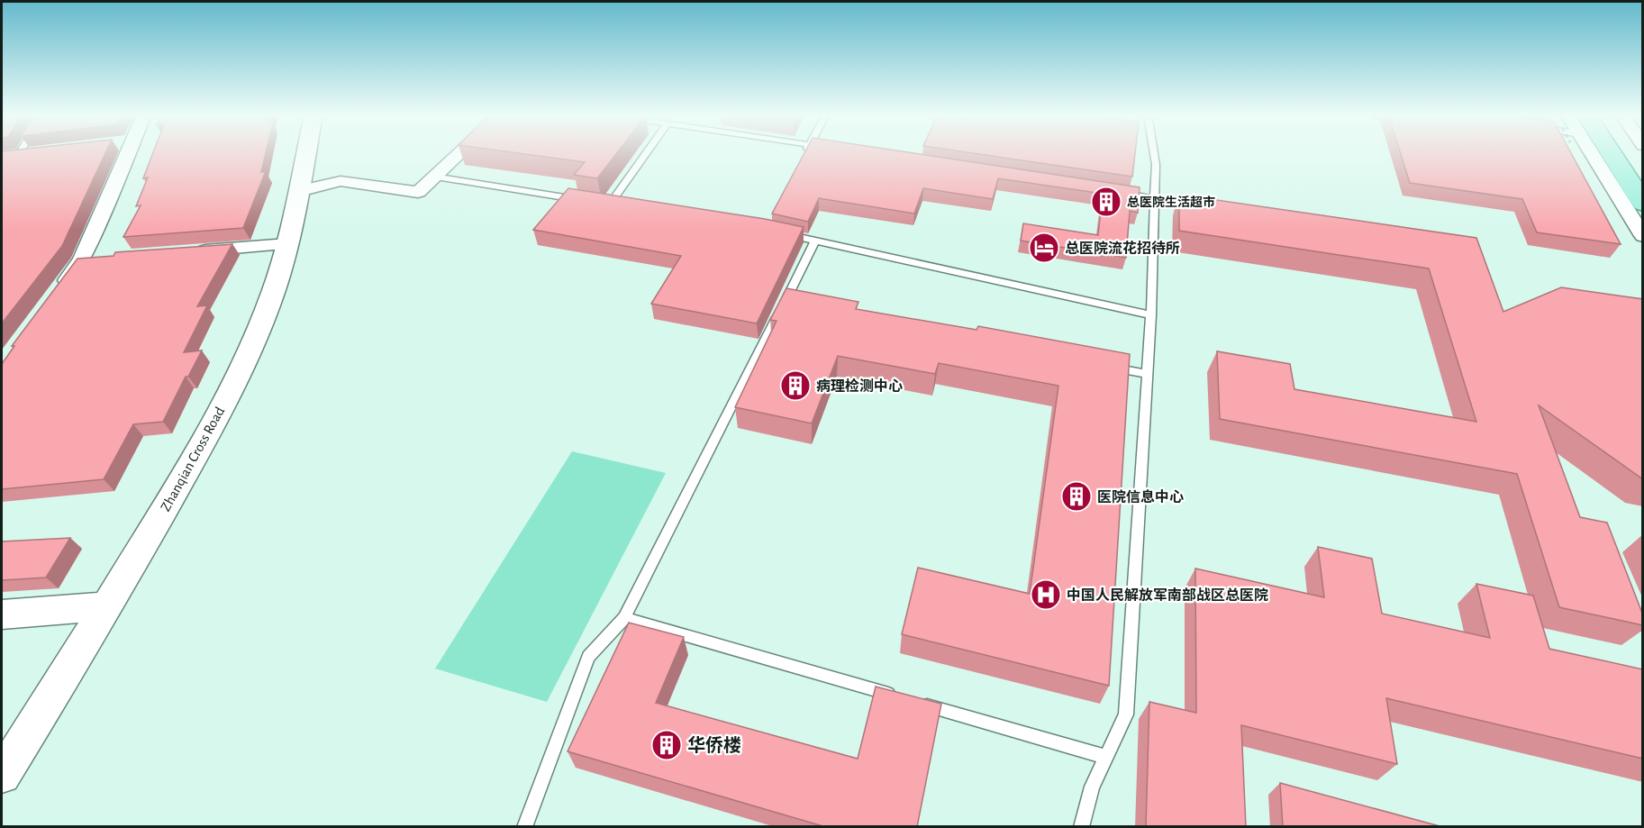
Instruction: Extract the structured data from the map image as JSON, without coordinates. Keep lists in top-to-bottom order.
{
  "streets": {
    "street": ["Zhanqian Cross Road"]
  },
  "places": {
    "building": [
      "总医院生活超市",
      "病理检测中心",
      "医院信息中心",
      "华侨楼"
    ],
    "hotel": ["总医院流花招待所"],
    "hospital": ["中国人民解放军南部战区总医院"]
  }
}
